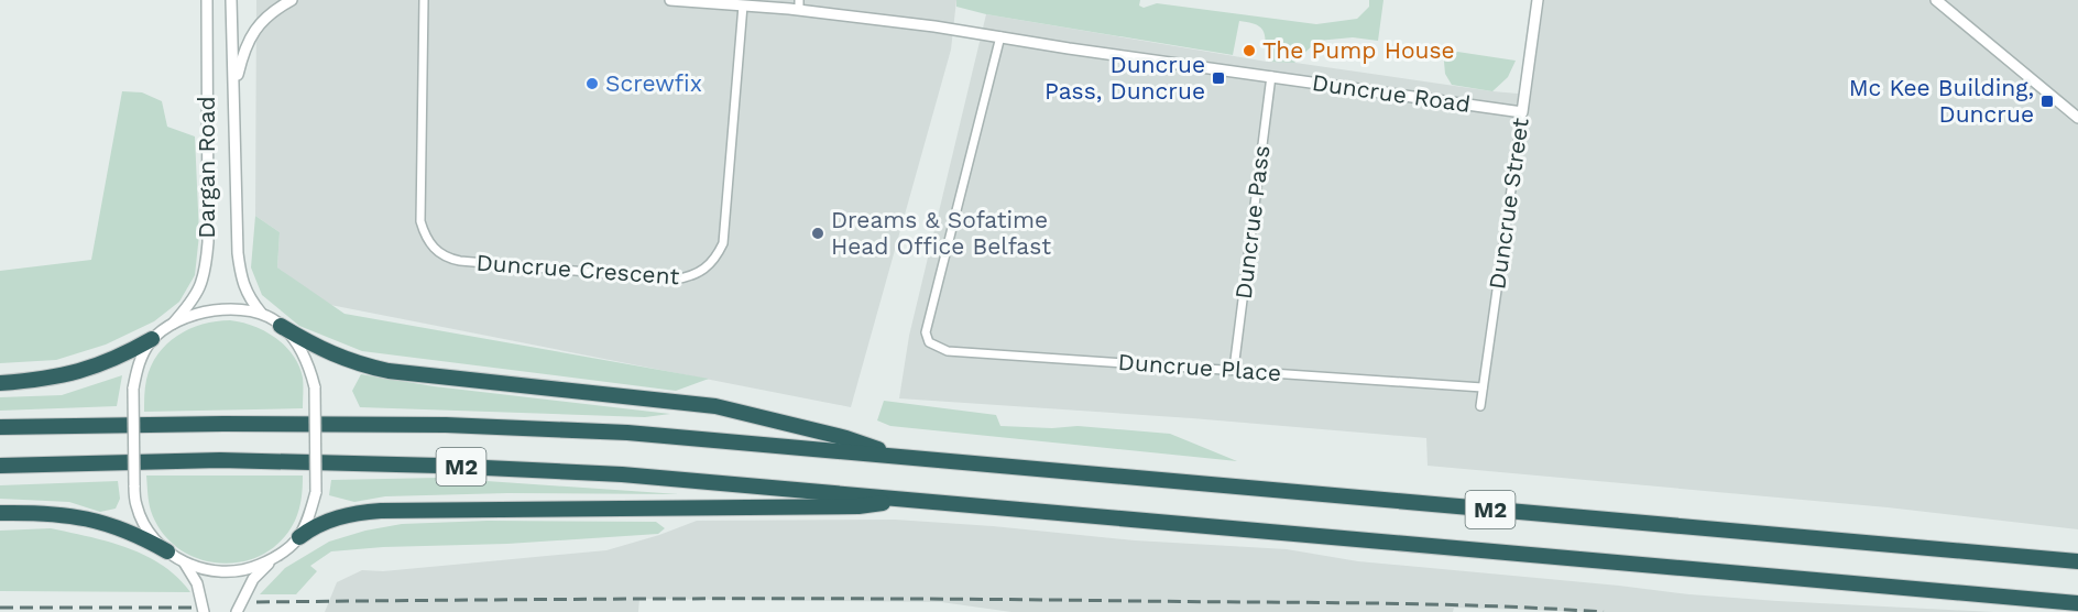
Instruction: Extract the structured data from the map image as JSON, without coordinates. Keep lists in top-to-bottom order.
{
  "streets": {
    "highway": ["M2"],
    "street": [
      "Duncrue Road",
      "Dargan Road",
      "Duncrue Street",
      "Duncrue Pass",
      "Duncrue Crescent",
      "Duncrue Place"
    ]
  },
  "crossings": [
    ["Duncrue Road", "Duncrue Street"],
    ["Duncrue Road", "Duncrue Pass"],
    ["Duncrue Road", "Duncrue Crescent"],
    ["Duncrue Road", "Duncrue Place"],
    ["Duncrue Street", "Duncrue Place"],
    ["Duncrue Pass", "Duncrue Place"]
  ],
  "places": {
    "other": ["The Pump House", "Screwfix", "Dreams & Sofatime Head Office Belfast"],
    "transit": ["Duncrue Pass, Duncrue", "Mc Kee Building, Duncrue"]
  }
}
